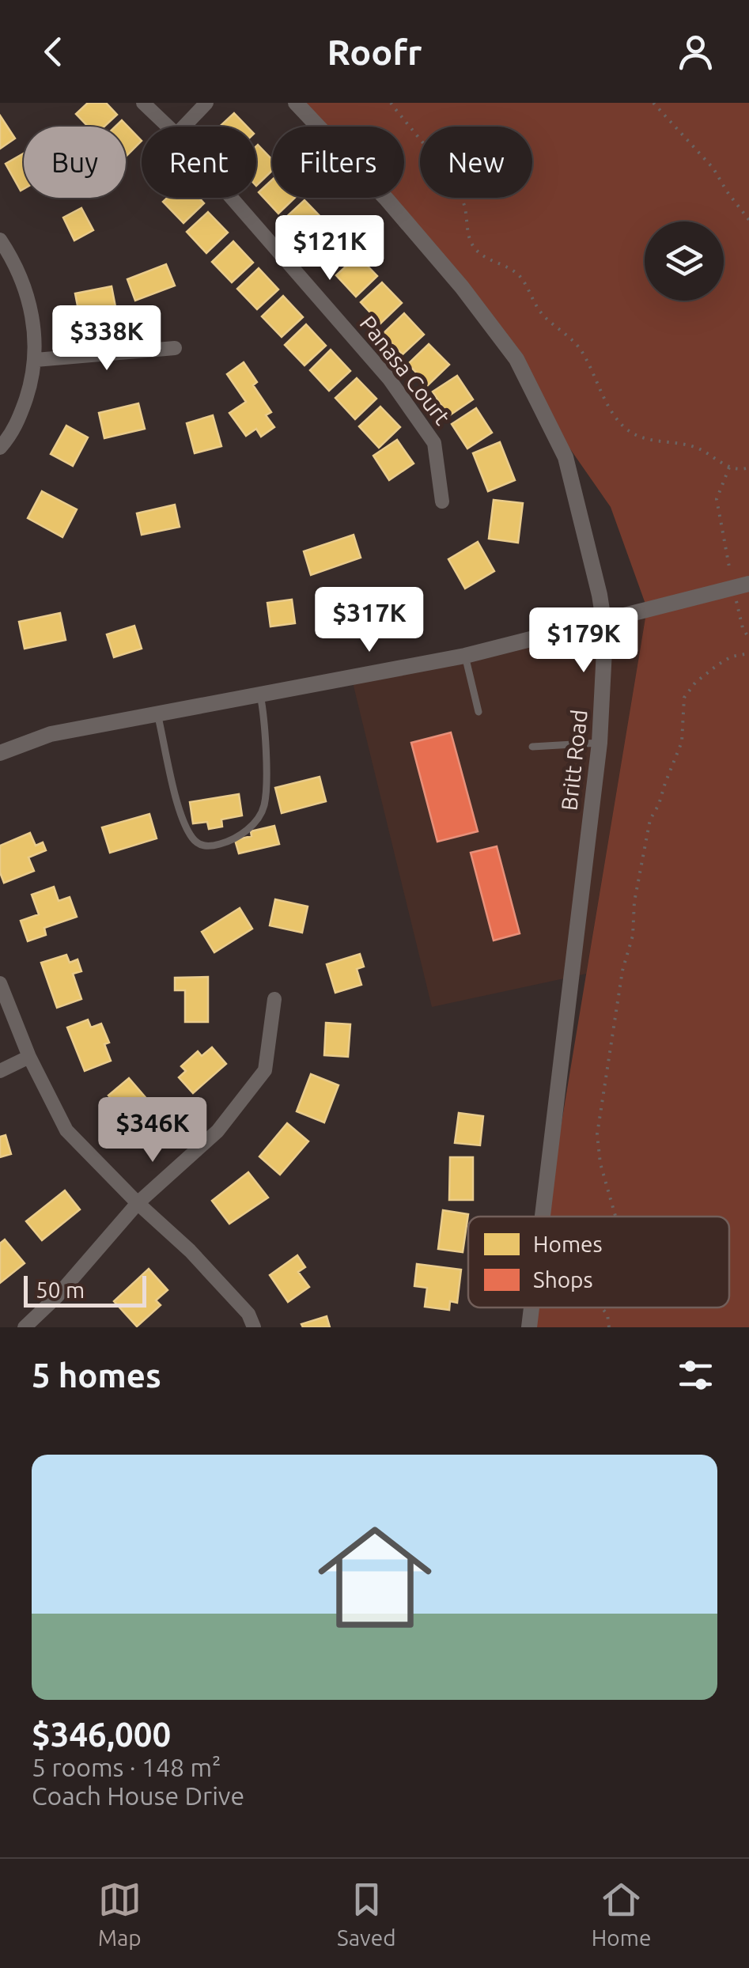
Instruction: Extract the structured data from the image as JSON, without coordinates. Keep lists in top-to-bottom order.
{
  "streets": {
    "street": ["Panasa Court", "Britt Road"]
  },
  "legend": ["Homes", "Shops"],
  "scale_bar": "50 m",
  "page": {
    "header": "Roofr",
    "chip": [
      "Buy",
      "Rent",
      "Filters",
      "New"
    ],
    "price": [
      "$121K",
      "$338K",
      "$317K",
      "$179K",
      "$346K"
    ],
    "scale": "50 m",
    "heading": "5 homes",
    "list": [
      {
        "name": "$346,000",
        "note": "5 rooms · 148 m² · Coach House Drive"
      }
    ],
    "tabs": ["Map", "Saved", "Home"]
  }
}
